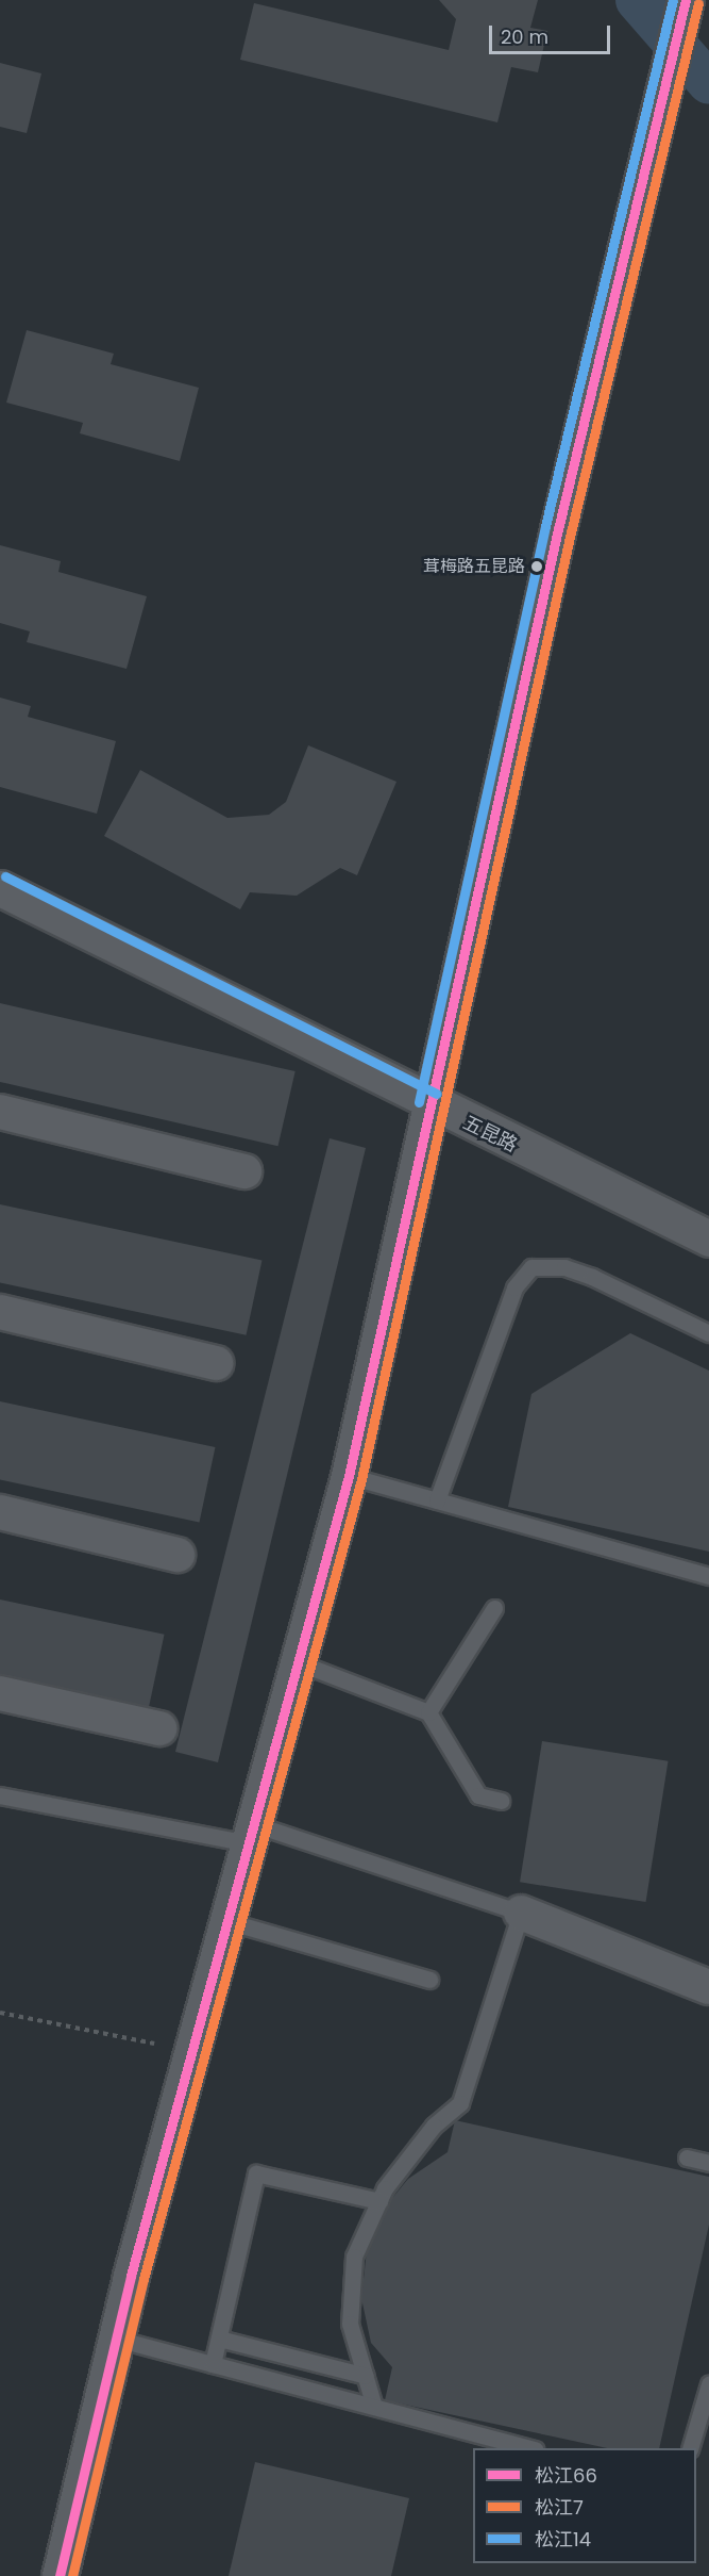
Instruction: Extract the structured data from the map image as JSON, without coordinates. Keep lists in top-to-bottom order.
{
  "streets": {
    "street": ["五昆路"]
  },
  "places": ["茸梅路五昆路"],
  "lines": ["transit line 松江66", "transit line 松江14", "transit line 松江7"],
  "legend": ["松江66", "松江7", "松江14"],
  "scale_bar": "20 m"
}
